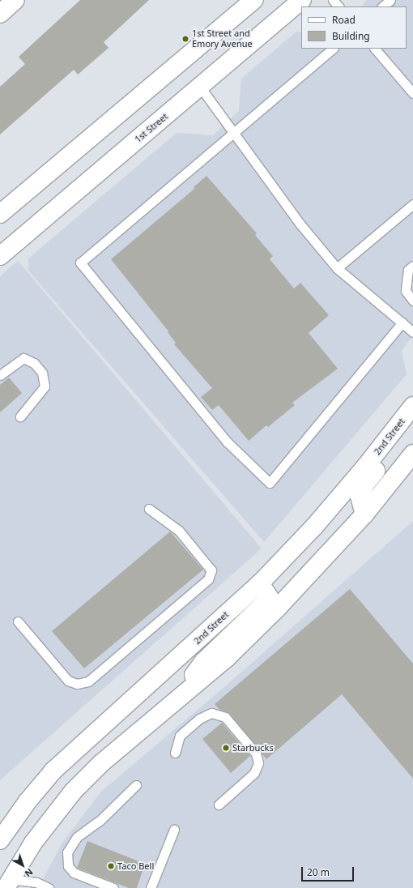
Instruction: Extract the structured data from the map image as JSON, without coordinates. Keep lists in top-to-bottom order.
{
  "streets": {
    "street": ["1st Street", "2nd Street"]
  },
  "places": ["1st Street and Emory Avenue", "Starbucks", "Taco Bell"],
  "legend": ["Road", "Building"],
  "scale_bar": "20 m",
  "north": "bottom right"
}
